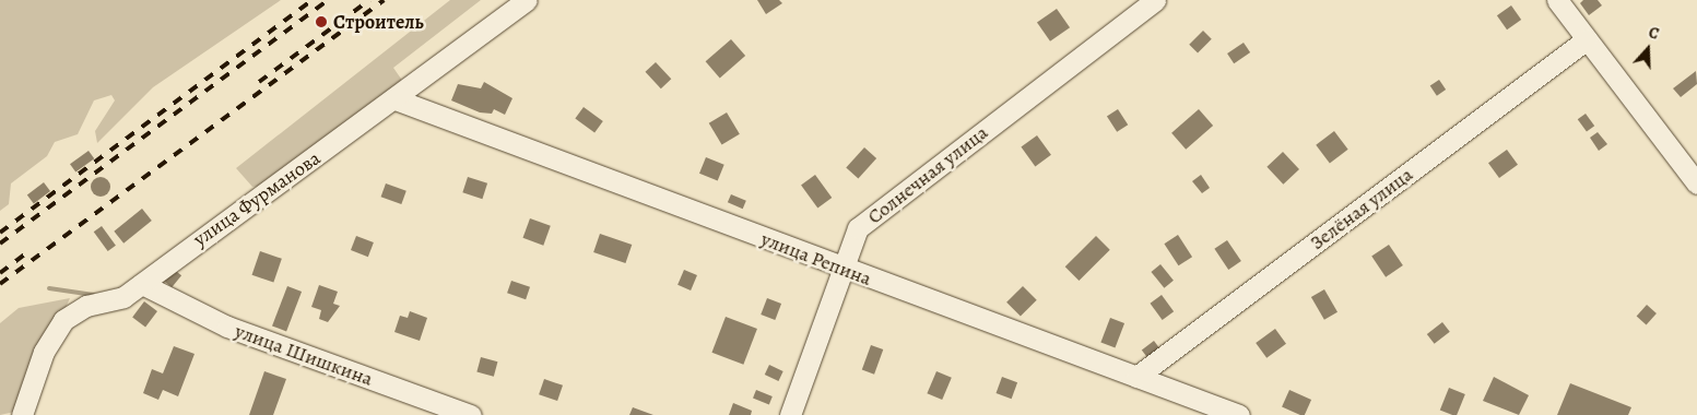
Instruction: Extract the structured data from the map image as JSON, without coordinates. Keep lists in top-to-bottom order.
{
  "streets": {
    "street": [
      "Солнечная улица",
      "улица Фурманова",
      "Зелёная улица",
      "улица Репина",
      "улица Шишкина"
    ]
  },
  "crossings": [
    ["Солнечная улица", "улица Репина"],
    ["улица Фурманова", "улица Репина"],
    ["улица Фурманова", "улица Шишкина"],
    ["Зелёная улица", "улица Репина"]
  ],
  "places": ["Строитель"],
  "north": "top"
}
